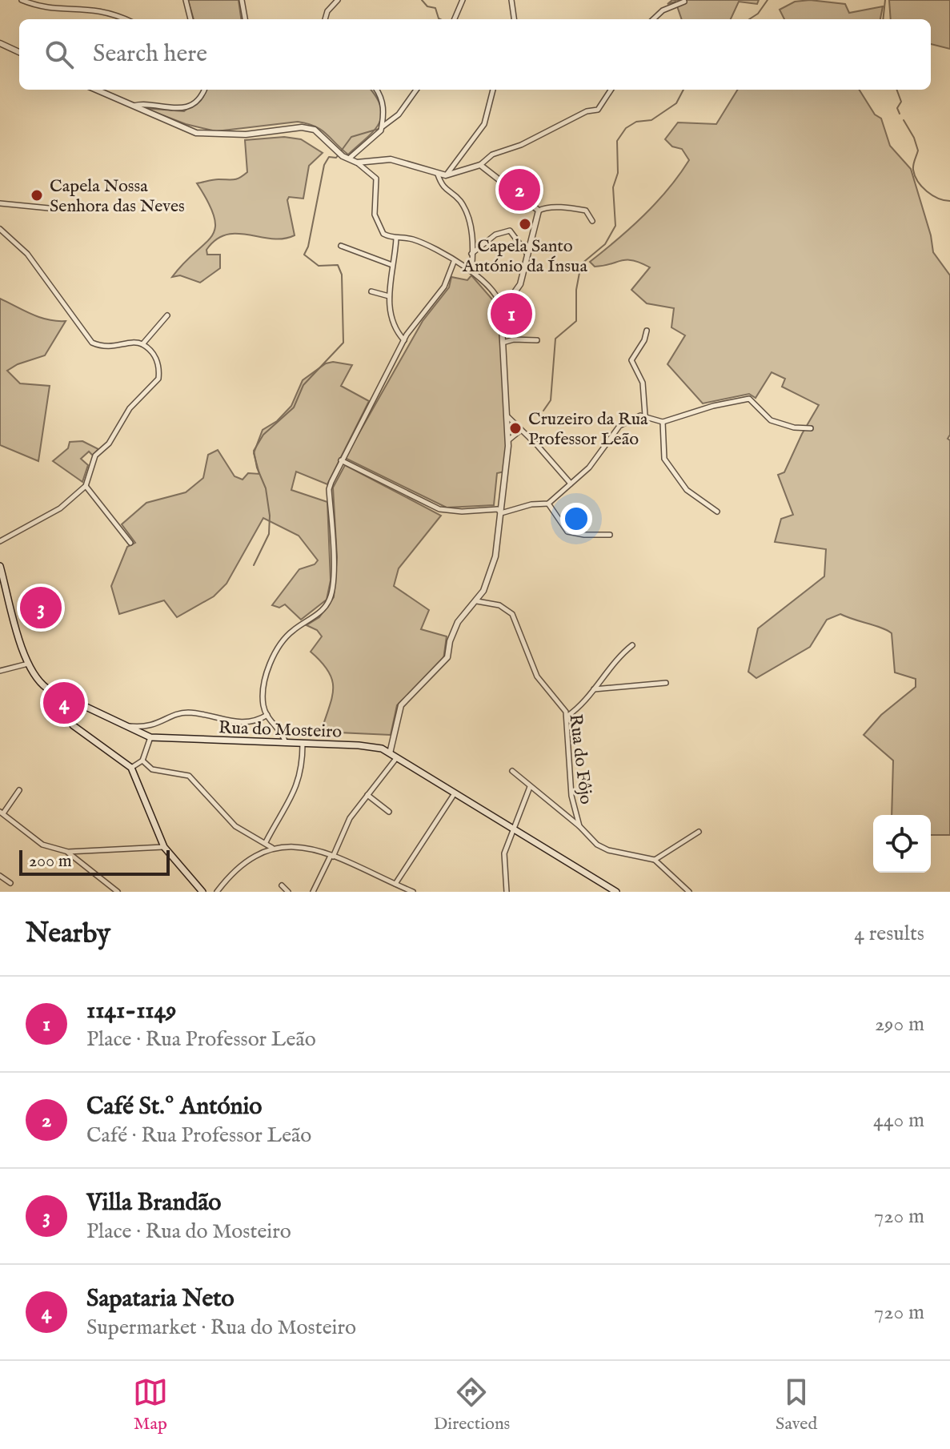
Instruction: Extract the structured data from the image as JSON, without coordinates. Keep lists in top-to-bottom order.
{
  "streets": {
    "main road": ["Rua do Mosteiro"],
    "street": ["Rua do Fôjo"]
  },
  "places": ["Capela Nossa Senhora das Neves", "Capela Santo António da Ínsua", "Cruzeiro da Rua Professor Leão"],
  "scale_bar": "200 m",
  "page": {
    "search": "Search here",
    "pins": [
      "2",
      "1",
      "3",
      "4"
    ],
    "scale": "200 m",
    "heading": ["Nearby", "4 results"],
    "list": [
      {
        "mark": "1",
        "name": "1141-1149",
        "note": "Place · Rua Professor Leão",
        "value": "290 m"
      },
      {
        "mark": "2",
        "name": "Café St.º António",
        "note": "Café · Rua Professor Leão",
        "value": "440 m"
      },
      {
        "mark": "3",
        "name": "Villa Brandão",
        "note": "Place · Rua do Mosteiro",
        "value": "720 m"
      },
      {
        "mark": "4",
        "name": "Sapataria Neto",
        "note": "Supermarket · Rua do Mosteiro",
        "value": "720 m"
      }
    ],
    "nav": ["Map", "Directions", "Saved"]
  }
}
